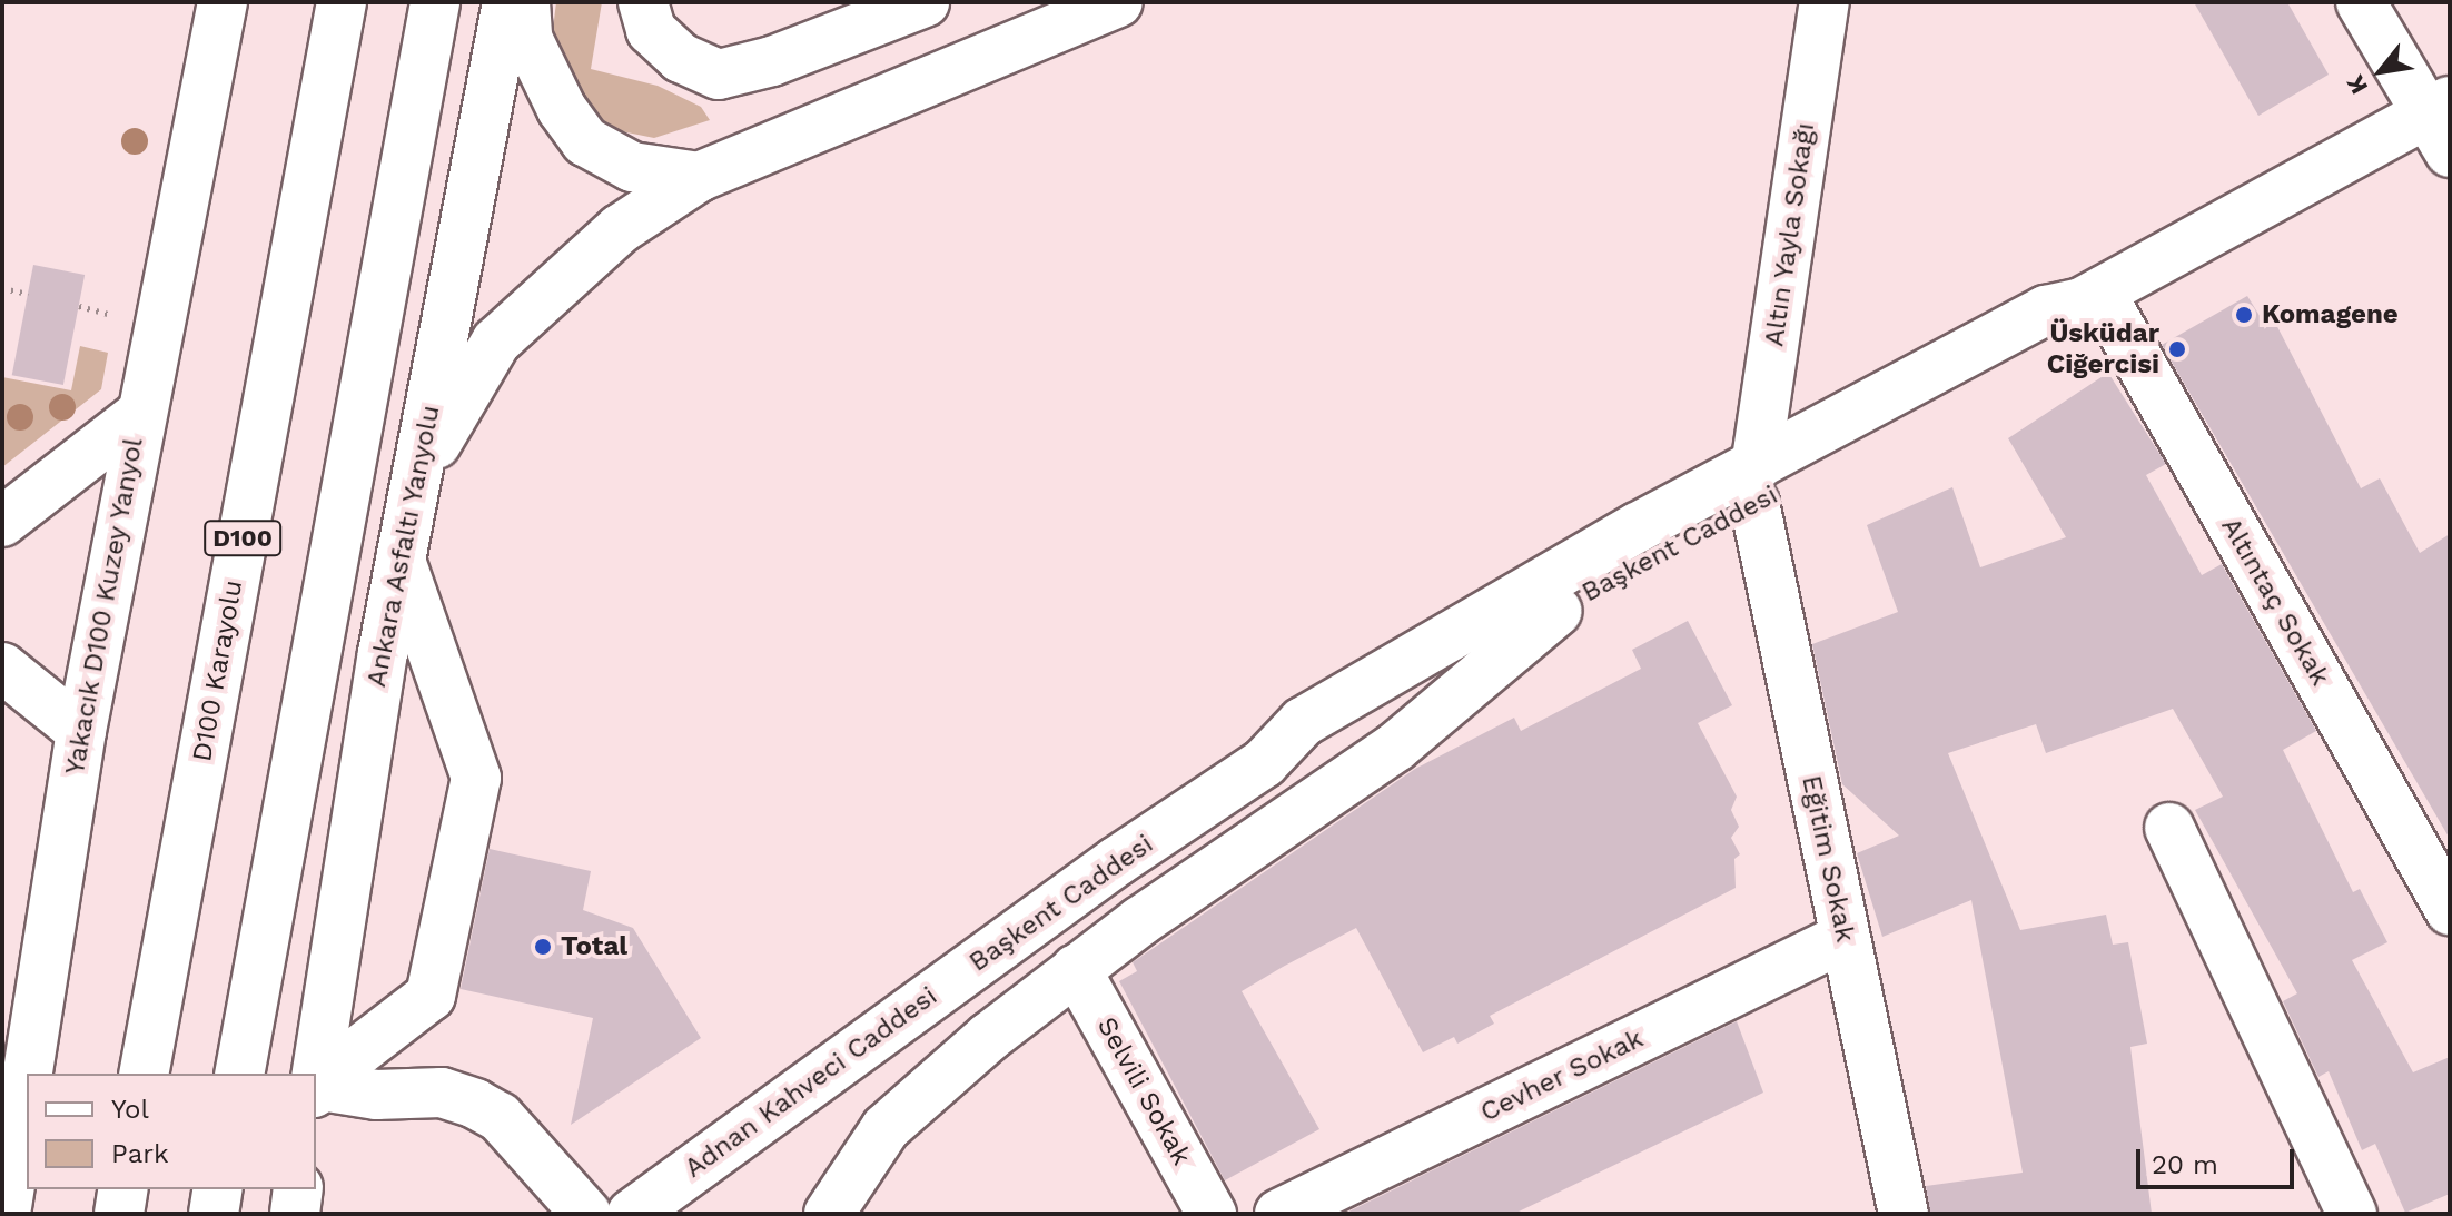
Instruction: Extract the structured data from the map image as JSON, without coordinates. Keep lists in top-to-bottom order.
{
  "streets": {
    "main road": [
      "Altın Yayla Sokağı",
      "D100",
      "Başkent Caddesi",
      "Ankara Asfaltı Yanyolu",
      "Altıntaç Sokak",
      "Yakacık D100 Kuzey Yanyol",
      "D100 Karayolu",
      "Eğitim Sokak",
      "Cevher Sokak",
      "Adnan Kahveci Caddesi",
      "Selvili Sokak"
    ]
  },
  "crossings": [
    ["Altın Yayla Sokağı", "Başkent Caddesi"],
    ["Altın Yayla Sokağı", "Eğitim Sokak"],
    ["Başkent Caddesi", "Altıntaç Sokak"],
    ["Başkent Caddesi", "Eğitim Sokak"],
    ["Başkent Caddesi", "Adnan Kahveci Caddesi"],
    ["Eğitim Sokak", "Cevher Sokak"]
  ],
  "places": ["Komagene", "Üsküdar Ciğercisi", "Total"],
  "legend": ["Yol", "Park"],
  "scale_bar": "20 m",
  "north": "bottom left"
}
